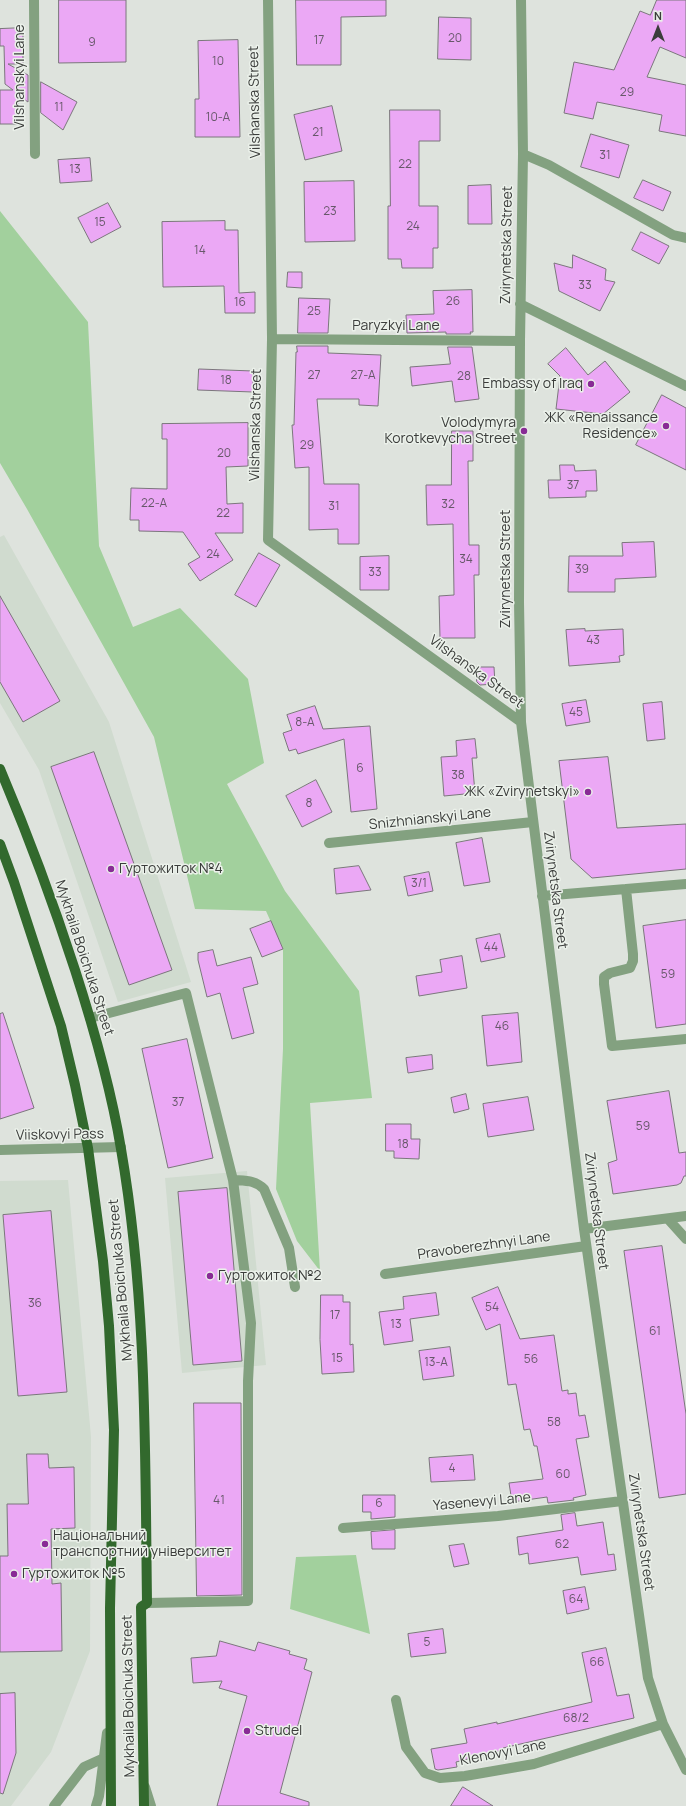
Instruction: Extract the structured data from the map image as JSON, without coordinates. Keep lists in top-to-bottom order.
{
  "streets": {
    "main road": ["Mykhaila Boichuka Street"],
    "street": [
      "Vilshanskyi Lane",
      "Vilshanska Street",
      "Zvirynetska Street",
      "Paryzkyi Lane",
      "Snizhnianskyi Lane",
      "Viiskovyi Pass",
      "Pravoberezhnyi Lane",
      "Yasenevyi Lane",
      "Klenovyi Lane"
    ]
  },
  "crossings": [
    ["Vilshanska Street", "Zvirynetska Street"],
    ["Vilshanska Street", "Paryzkyi Lane"],
    ["Zvirynetska Street", "Paryzkyi Lane"],
    ["Zvirynetska Street", "Snizhnianskyi Lane"],
    ["Zvirynetska Street", "Pravoberezhnyi Lane"],
    ["Zvirynetska Street", "Yasenevyi Lane"],
    ["Zvirynetska Street", "Klenovyi Lane"],
    ["Mykhaila Boichuka Street", "Viiskovyi Pass"]
  ],
  "places": [
    "Embassy of Iraq",
    "ЖК «Renaissance Residence»",
    "Volodymyra Korotkevycha Street",
    "ЖК «Zvirynetskyi»",
    "Гуртожиток №4",
    "Гуртожиток №2",
    "Національний транспортний університет",
    "Гуртожиток №5",
    "Strudel"
  ],
  "house_numbers": [
    "20",
    "17",
    "9",
    "10",
    "29",
    "11",
    "10-А",
    "21",
    "31",
    "22",
    "13",
    "23",
    "15",
    "24",
    "14",
    "33",
    "26",
    "16",
    "25",
    "27",
    "27-А",
    "28",
    "18",
    "29",
    "20",
    "37",
    "22-А",
    "32",
    "31",
    "22",
    "24",
    "34",
    "39",
    "33",
    "43",
    "45",
    "8-А",
    "6",
    "38",
    "8",
    "3/1",
    "44",
    "59",
    "46",
    "37",
    "59",
    "18",
    "36",
    "54",
    "17",
    "13",
    "61",
    "15",
    "56",
    "13-А",
    "58",
    "4",
    "60",
    "41",
    "6",
    "62",
    "64",
    "5",
    "66",
    "68/2"
  ],
  "north": "top"
}
